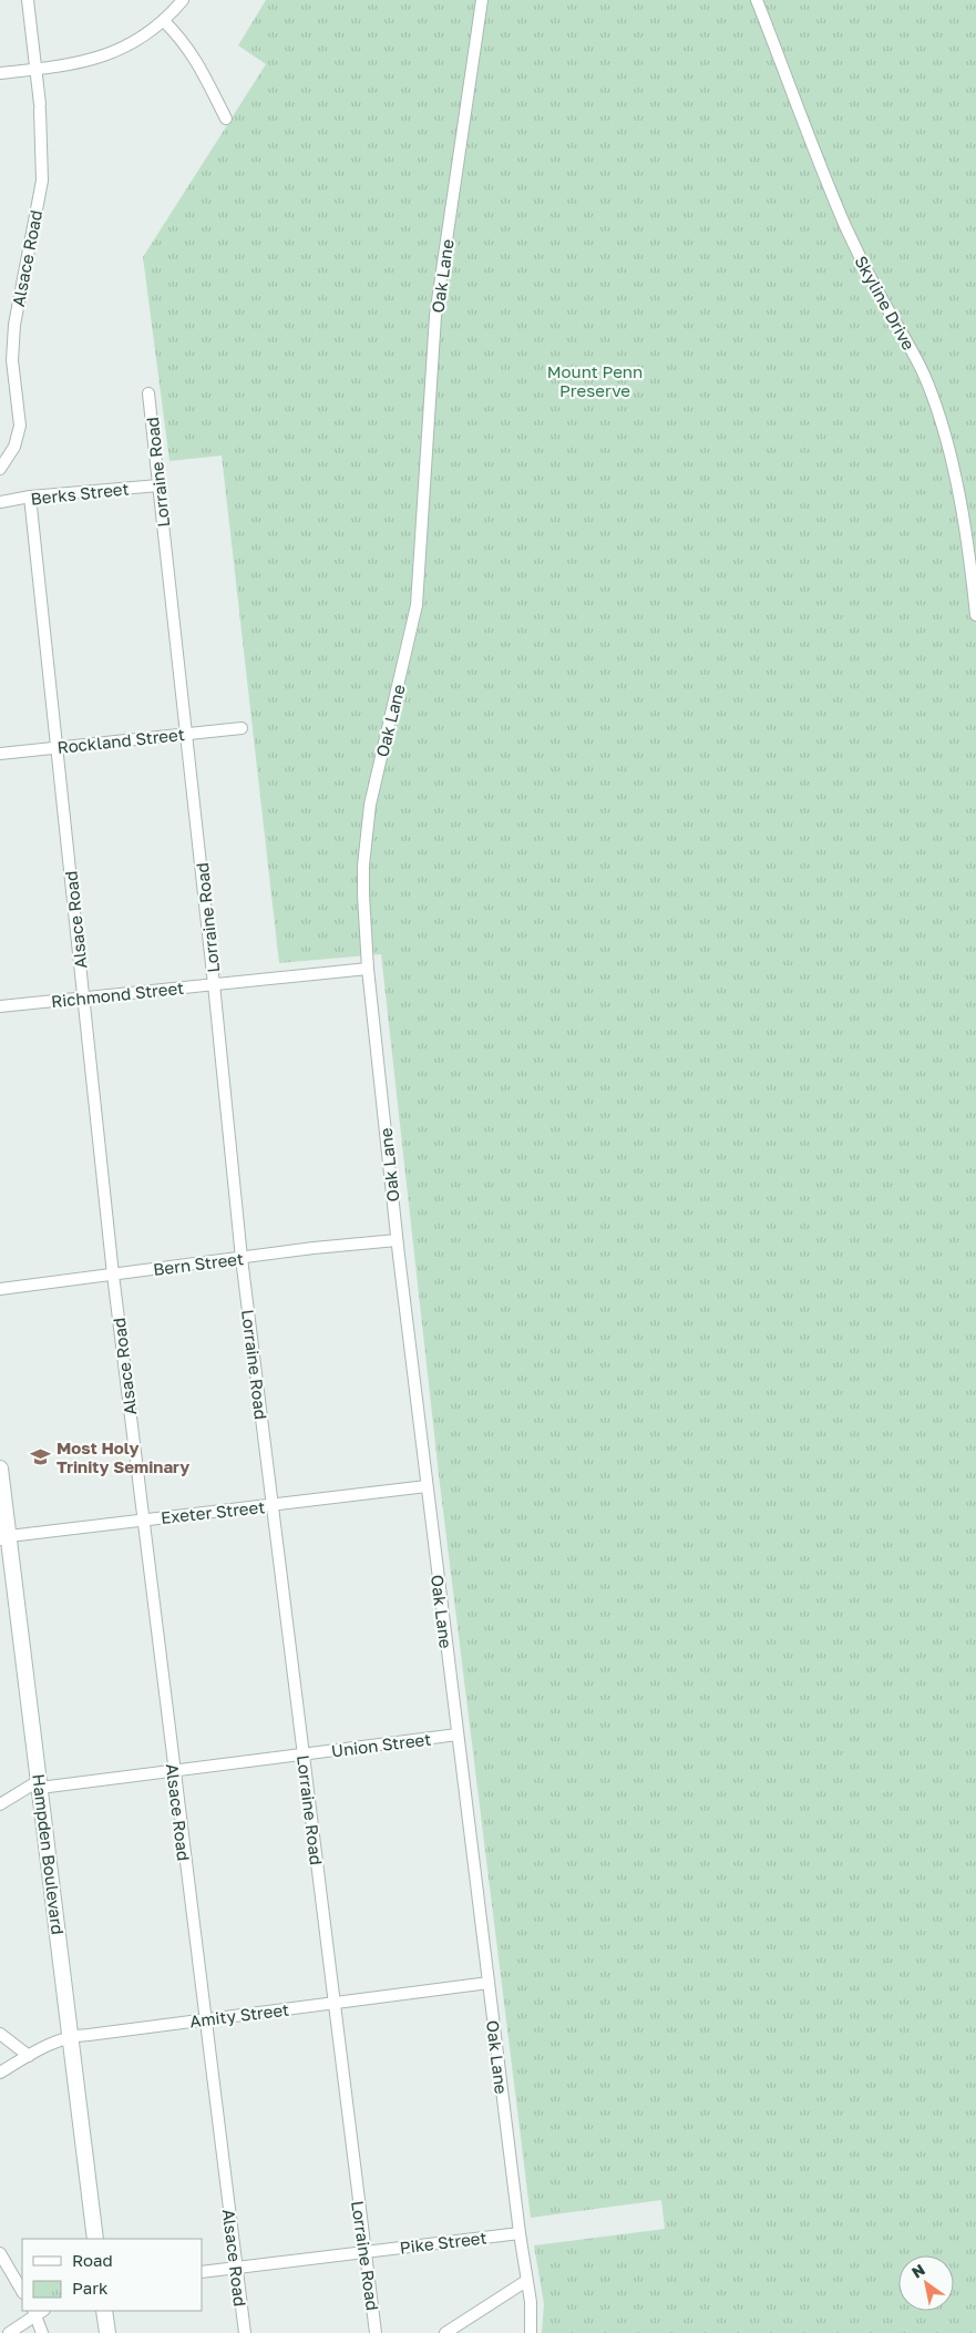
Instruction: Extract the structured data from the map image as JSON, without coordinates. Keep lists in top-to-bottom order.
{
  "streets": {
    "main road": ["Hampden Boulevard"],
    "street": [
      "Alsace Road",
      "Oak Lane",
      "Skyline Drive",
      "Lorraine Road",
      "Berks Street",
      "Rockland Street",
      "Richmond Street",
      "Bern Street",
      "Exeter Street",
      "Union Street",
      "Amity Street",
      "Pike Street"
    ]
  },
  "crossings": [
    ["Alsace Road", "Berks Street"],
    ["Alsace Road", "Rockland Street"],
    ["Alsace Road", "Richmond Street"],
    ["Alsace Road", "Bern Street"],
    ["Alsace Road", "Exeter Street"],
    ["Alsace Road", "Union Street"],
    ["Alsace Road", "Amity Street"],
    ["Alsace Road", "Pike Street"],
    ["Oak Lane", "Richmond Street"],
    ["Oak Lane", "Bern Street"],
    ["Oak Lane", "Exeter Street"],
    ["Oak Lane", "Union Street"],
    ["Oak Lane", "Amity Street"],
    ["Oak Lane", "Pike Street"],
    ["Lorraine Road", "Berks Street"],
    ["Lorraine Road", "Rockland Street"],
    ["Lorraine Road", "Richmond Street"],
    ["Lorraine Road", "Bern Street"],
    ["Lorraine Road", "Exeter Street"],
    ["Lorraine Road", "Union Street"],
    ["Lorraine Road", "Amity Street"],
    ["Lorraine Road", "Pike Street"],
    ["Exeter Street", "Hampden Boulevard"],
    ["Union Street", "Hampden Boulevard"],
    ["Hampden Boulevard", "Amity Street"]
  ],
  "parks": ["Mount Penn Preserve"],
  "places": {
    "school or university": ["Most Holy Trinity Seminary"]
  },
  "legend": ["Road", "Park"],
  "north": "top left"
}
